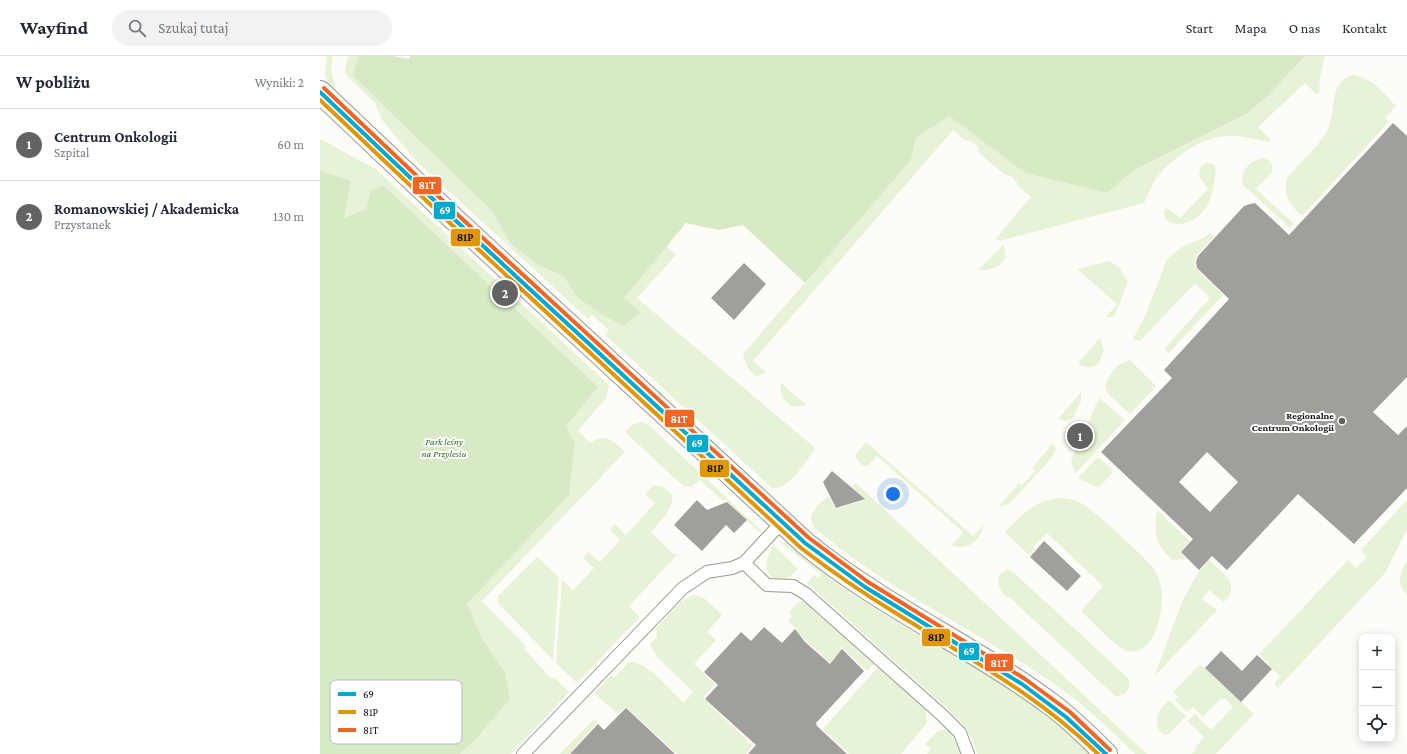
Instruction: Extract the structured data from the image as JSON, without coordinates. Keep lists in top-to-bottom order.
{
  "parks": ["Park leśny na Przylesiu"],
  "places": ["Regionalne Centrum Onkologii"],
  "lines": ["transit line 81T", "transit line 69", "transit line 81P"],
  "legend": ["69", "81P", "81T"],
  "page": {
    "header": "Wayfind",
    "search": "Szukaj tutaj",
    "nav": [
      "Start",
      "Mapa",
      "O nas",
      "Kontakt"
    ],
    "heading": ["W pobliżu", "Wyniki: 2"],
    "list": [
      {
        "mark": "1",
        "name": "Centrum Onkologii",
        "note": "Szpital",
        "value": "60 m"
      },
      {
        "mark": "2",
        "name": "Romanowskiej / Akademicka",
        "note": "Przystanek",
        "value": "130 m"
      }
    ],
    "pins": ["2", "1"],
    "map_buttons": ["+", "−"]
  }
}
